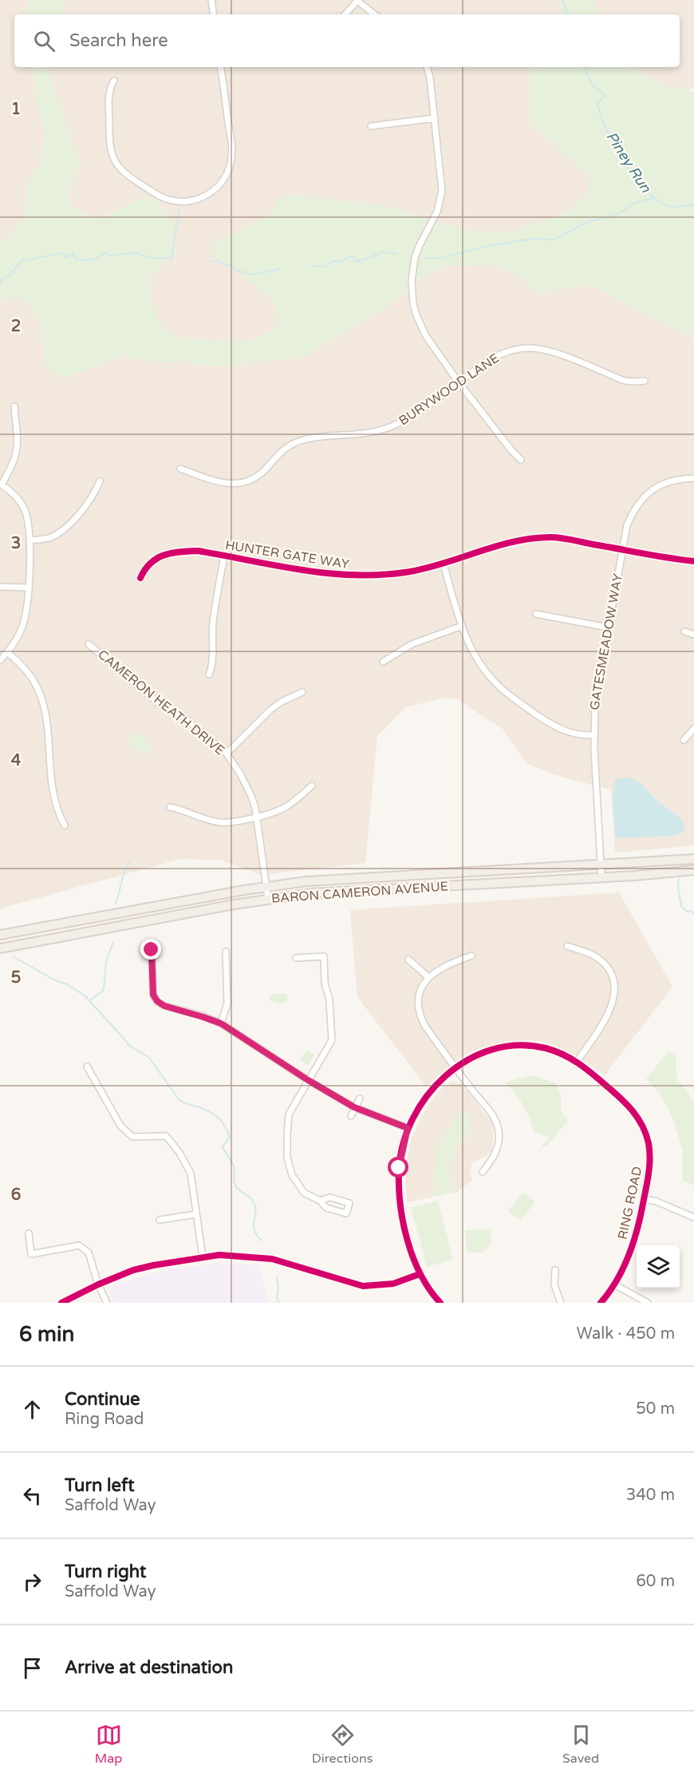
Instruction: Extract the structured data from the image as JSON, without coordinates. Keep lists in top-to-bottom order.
{
  "streets": {
    "main road": ["BARON CAMERON AVENUE"],
    "street": [
      "BURYWOOD LANE",
      "HUNTER GATE WAY",
      "GATESMEADOW WAY",
      "CAMERON HEATH DRIVE",
      "RING ROAD"
    ]
  },
  "crossings": [
    ["HUNTER GATE WAY", "GATESMEADOW WAY"],
    ["GATESMEADOW WAY", "BARON CAMERON AVENUE"],
    ["CAMERON HEATH DRIVE", "BARON CAMERON AVENUE"]
  ],
  "water": ["Piney Run"],
  "page": {
    "search": "Search here",
    "heading": ["6 min", "Walk · 450 m"],
    "list": [
      ["Continue", "Ring Road", "50 m"],
      ["Turn left", "Saffold Way", "340 m"],
      ["Turn right", "Saffold Way", "60 m"],
      "Arrive at destination"
    ],
    "nav": ["Map", "Directions", "Saved"]
  },
  "grid": {
    "rows": [
      "1",
      "2",
      "3",
      "4",
      "5",
      "6"
    ]
  }
}
